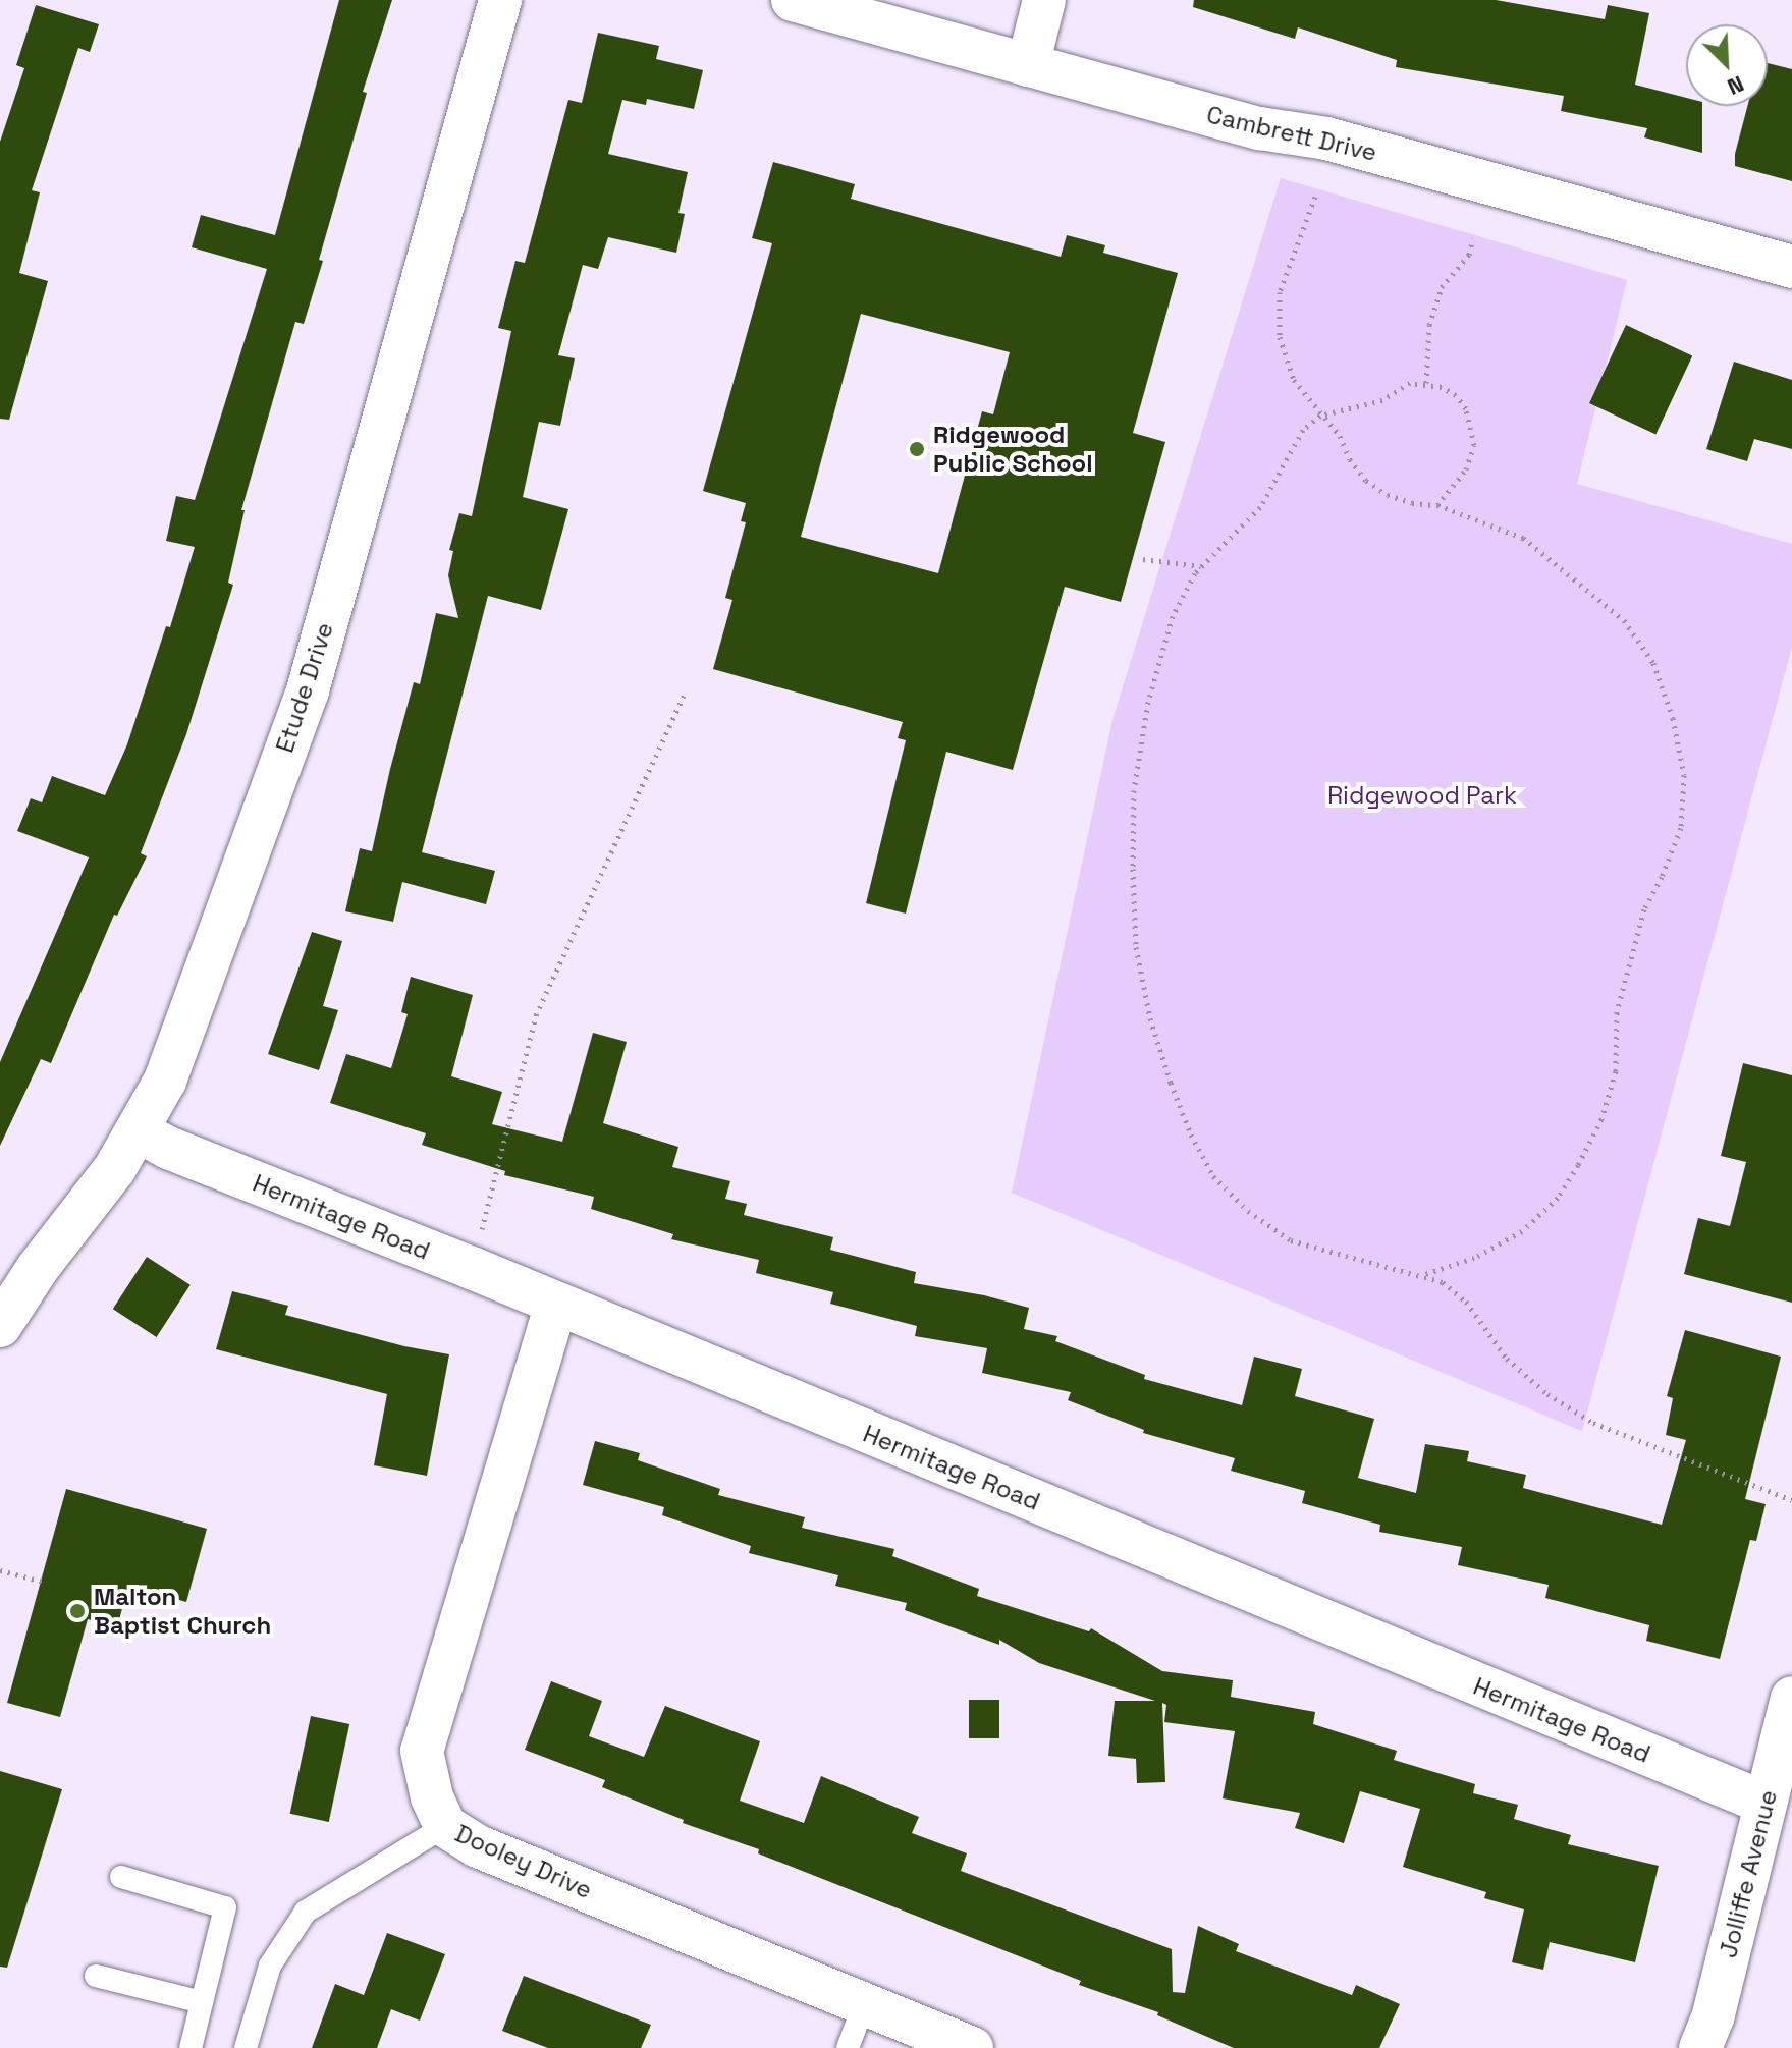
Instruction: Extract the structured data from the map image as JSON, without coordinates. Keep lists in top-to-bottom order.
{
  "streets": {
    "street": [
      "Cambrett Drive",
      "Etude Drive",
      "Hermitage Road",
      "Dooley Drive",
      "Jolliffe Avenue"
    ]
  },
  "crossings": [
    ["Etude Drive", "Hermitage Road"],
    ["Hermitage Road", "Dooley Drive"],
    ["Hermitage Road", "Jolliffe Avenue"]
  ],
  "parks": ["Ridgewood Park"],
  "places": ["Ridgewood Public School", "Malton Baptist Church"],
  "north": "bottom right"
}
